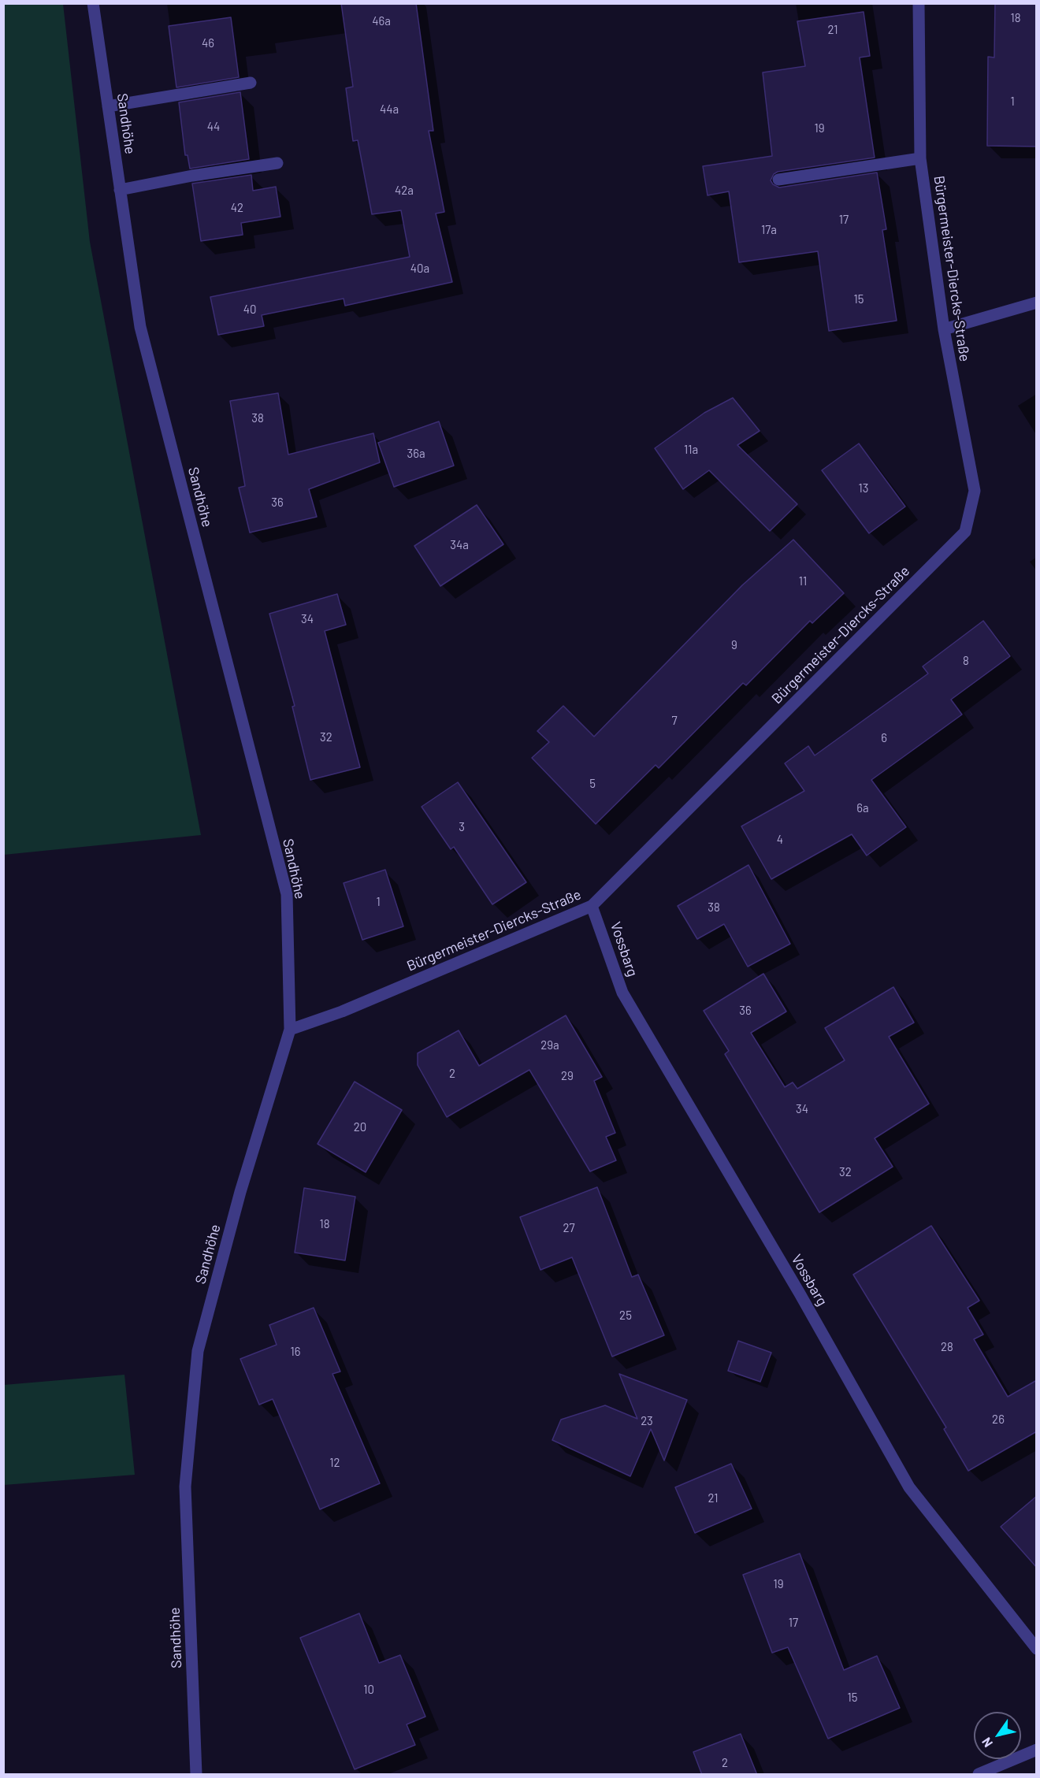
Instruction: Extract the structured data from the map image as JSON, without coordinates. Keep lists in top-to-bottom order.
{
  "streets": {
    "street": ["Sandhöhe", "Bürgermeister-Diercks-Straße", "Vossbarg"]
  },
  "crossings": [
    ["Sandhöhe", "Bürgermeister-Diercks-Straße"],
    ["Bürgermeister-Diercks-Straße", "Vossbarg"]
  ],
  "house_numbers": [
    "18",
    "46a",
    "21",
    "46",
    "1",
    "44a",
    "44",
    "19",
    "42a",
    "42",
    "17",
    "17a",
    "40a",
    "15",
    "40",
    "38",
    "11a",
    "36a",
    "13",
    "36",
    "34a",
    "11",
    "34",
    "9",
    "8",
    "7",
    "32",
    "6",
    "5",
    "6a",
    "3",
    "4",
    "1",
    "38",
    "36",
    "29a",
    "2",
    "29",
    "34",
    "20",
    "32",
    "18",
    "27",
    "25",
    "28",
    "16",
    "26",
    "23",
    "12",
    "21",
    "19",
    "17",
    "10",
    "15",
    "2"
  ],
  "north": "bottom left"
}
